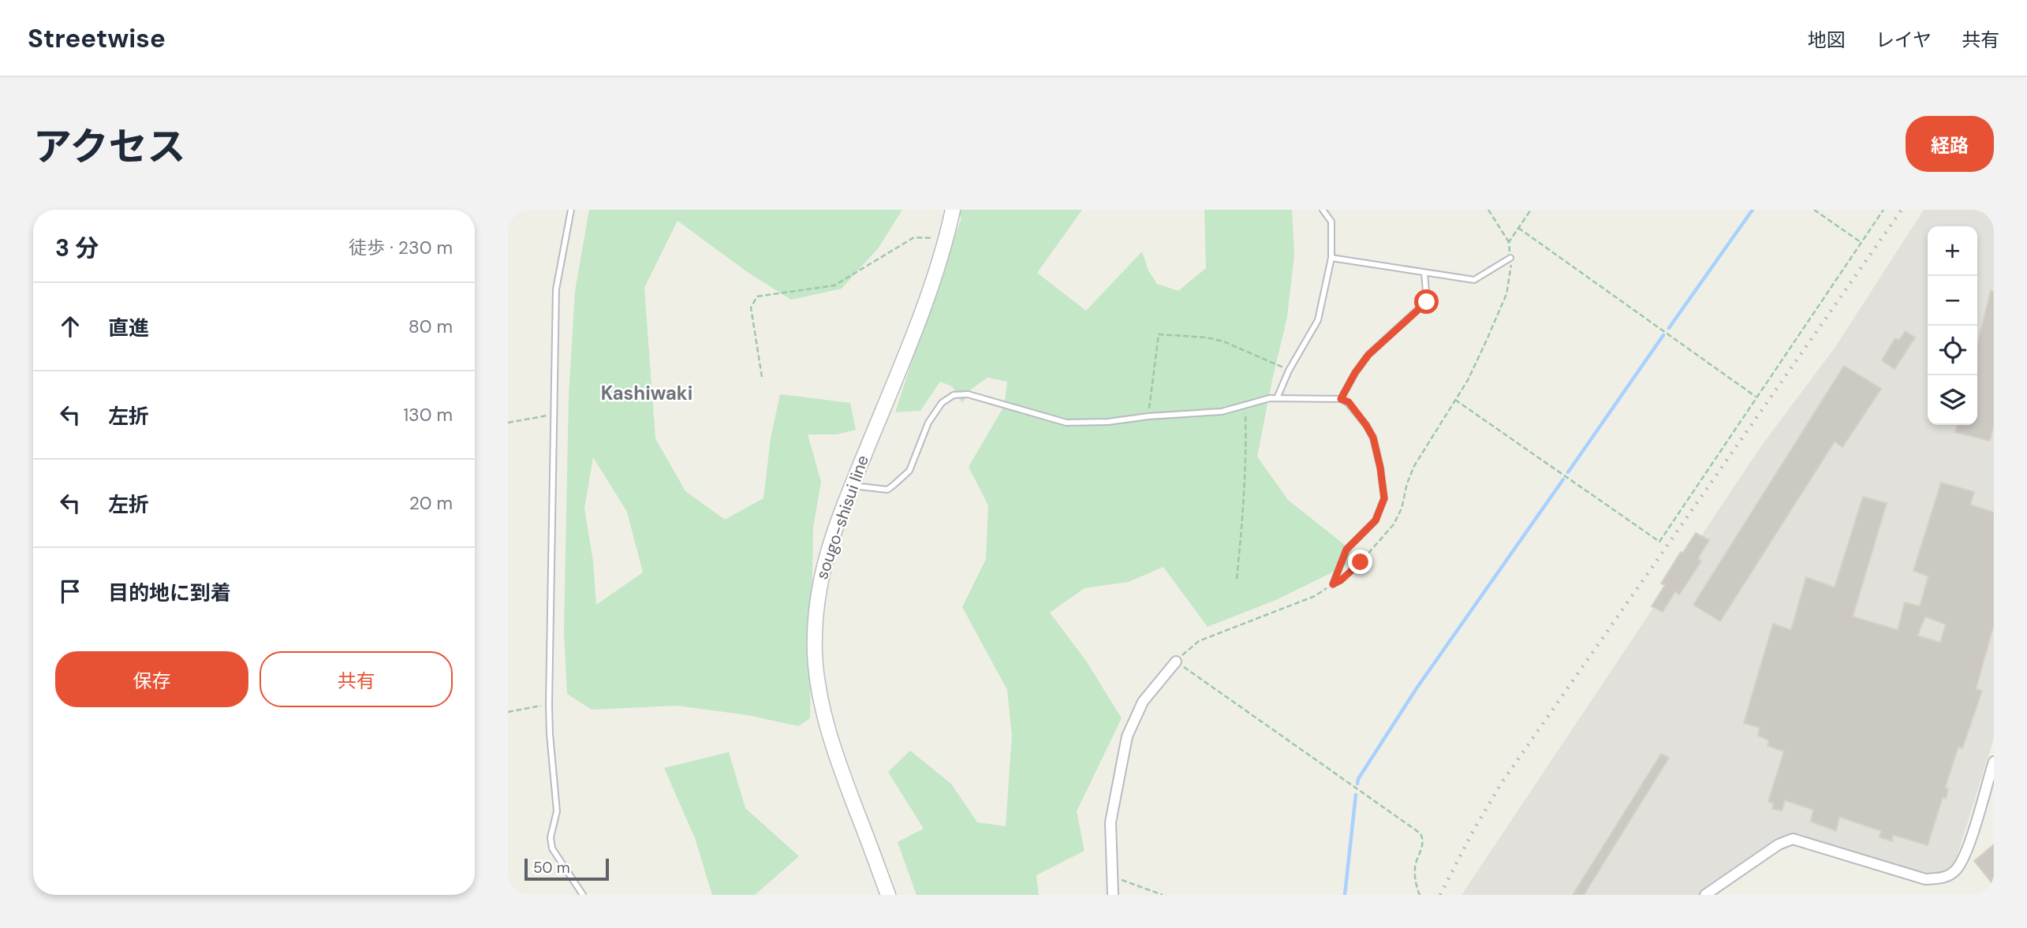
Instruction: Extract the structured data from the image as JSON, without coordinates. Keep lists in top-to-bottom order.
{
  "streets": {
    "main road": ["sougo-shisui line"]
  },
  "districts": ["Kashiwaki"],
  "scale_bar": "50 m",
  "page": {
    "header": "Streetwise",
    "nav": ["地図", "レイヤ", "共有"],
    "title": "アクセス",
    "buttons": [
      "経路",
      ["保存", "共有"]
    ],
    "heading": ["3 分", "徒歩 · 230 m"],
    "map_buttons": ["+", "−"],
    "list": [
      ["直進", "80 m"],
      ["左折", "130 m"],
      ["左折", "20 m"],
      "目的地に到着"
    ],
    "scale": "50 m"
  }
}
